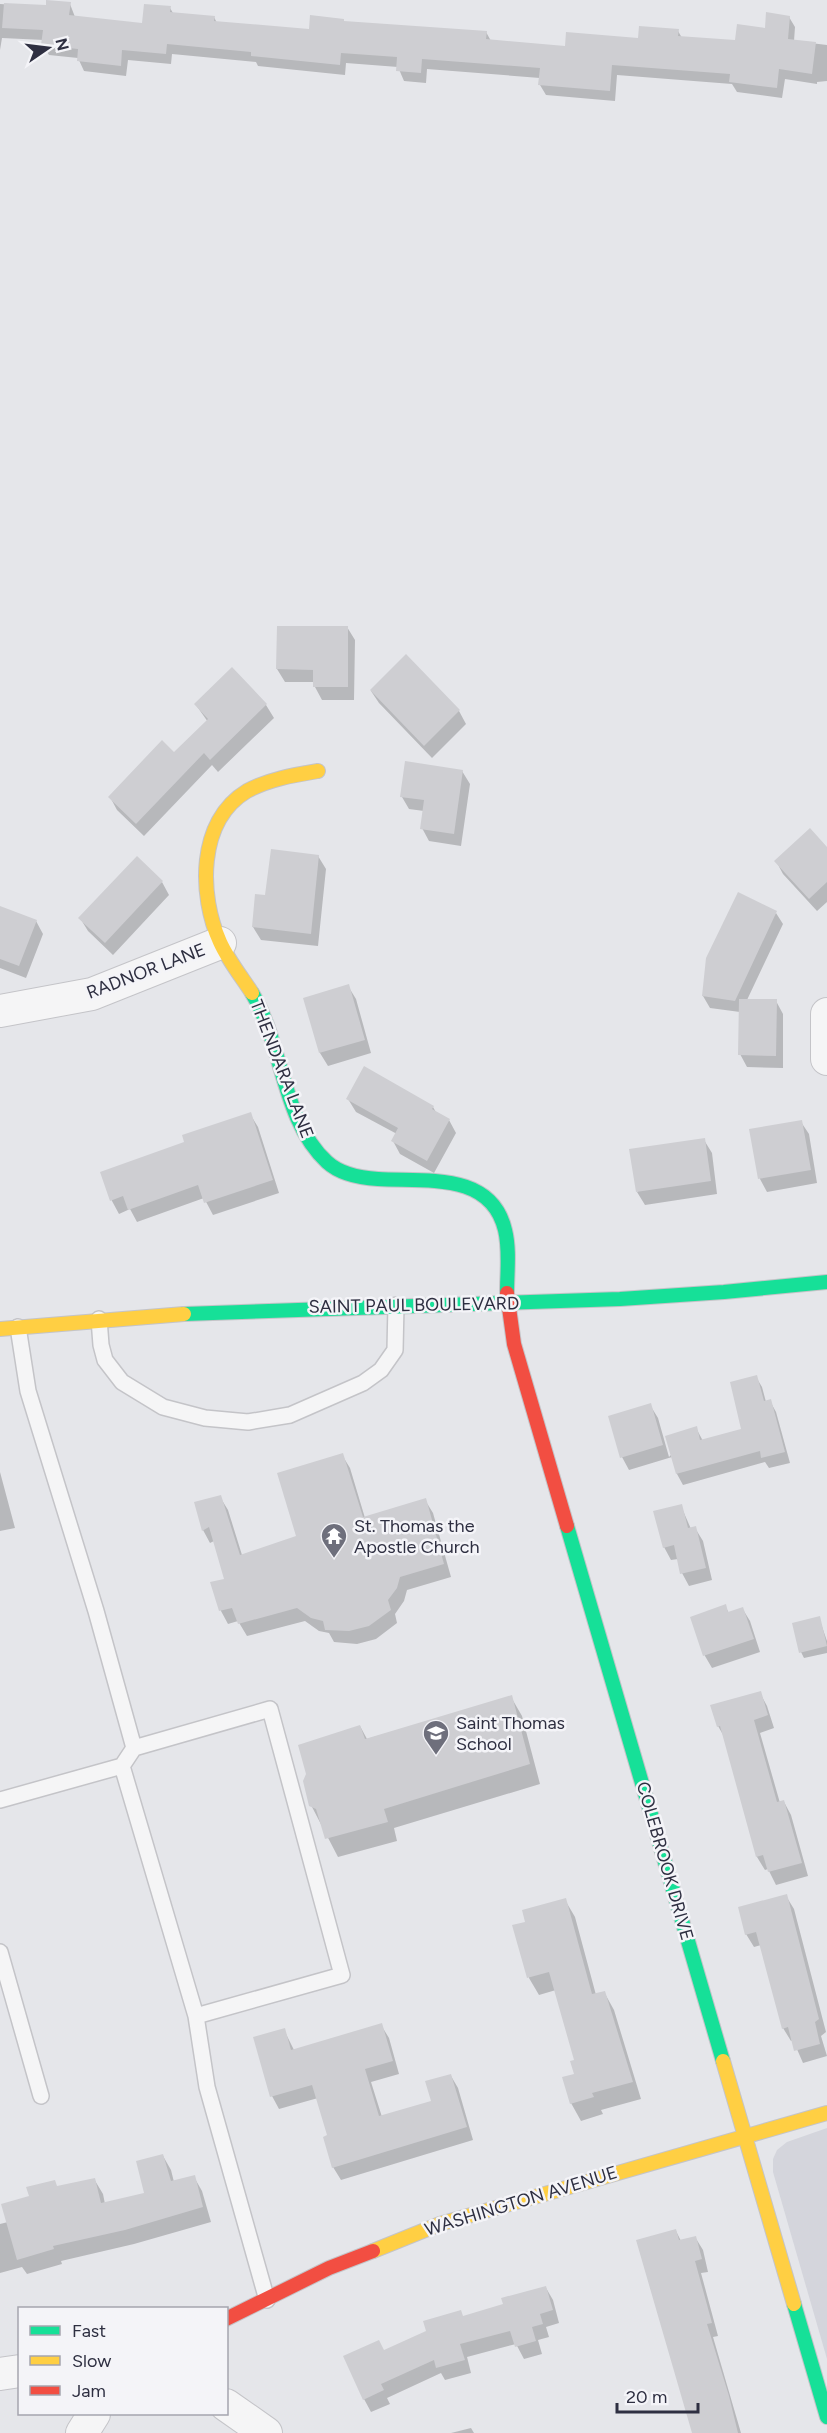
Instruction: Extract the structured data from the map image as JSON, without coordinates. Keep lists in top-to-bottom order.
{
  "streets": {
    "street": [
      "RADNOR LANE",
      "THENDARA LANE",
      "SAINT PAUL BOULEVARD",
      "COLEBROOK DRIVE",
      "WASHINGTON AVENUE"
    ]
  },
  "crossings": [
    ["RADNOR LANE", "THENDARA LANE"],
    ["THENDARA LANE", "SAINT PAUL BOULEVARD"],
    ["THENDARA LANE", "COLEBROOK DRIVE"],
    ["SAINT PAUL BOULEVARD", "COLEBROOK DRIVE"],
    ["COLEBROOK DRIVE", "WASHINGTON AVENUE"]
  ],
  "places": {
    "temple": ["St. Thomas the Apostle Church"],
    "school or university": ["Saint Thomas School"]
  },
  "legend": ["Fast", "Slow", "Jam"],
  "scale_bar": "20 m",
  "north": "right"
}
